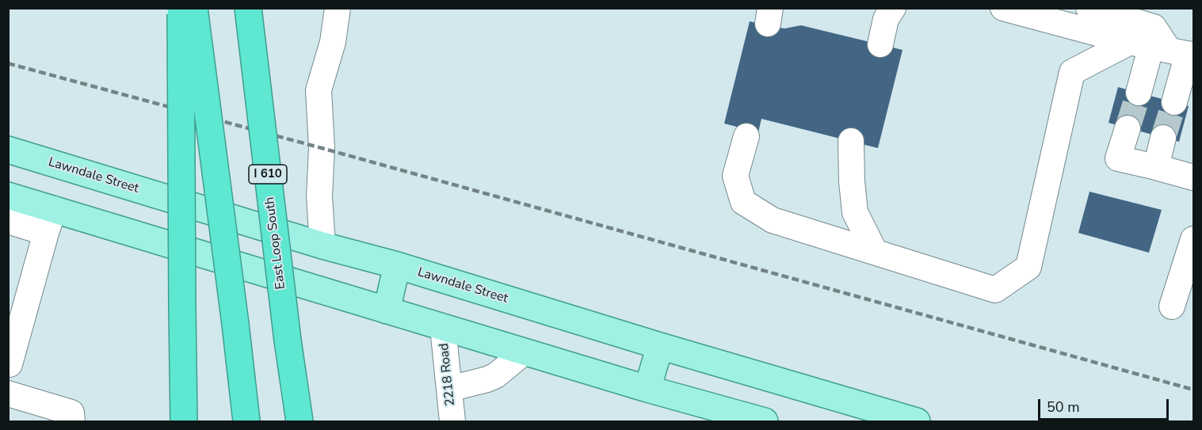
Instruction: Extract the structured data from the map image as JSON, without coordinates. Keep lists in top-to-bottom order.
{
  "streets": {
    "highway": ["I 610", "East Loop South"],
    "main road": ["Lawndale Street"],
    "lane": ["2218 Road"]
  },
  "scale_bar": "50 m"
}
